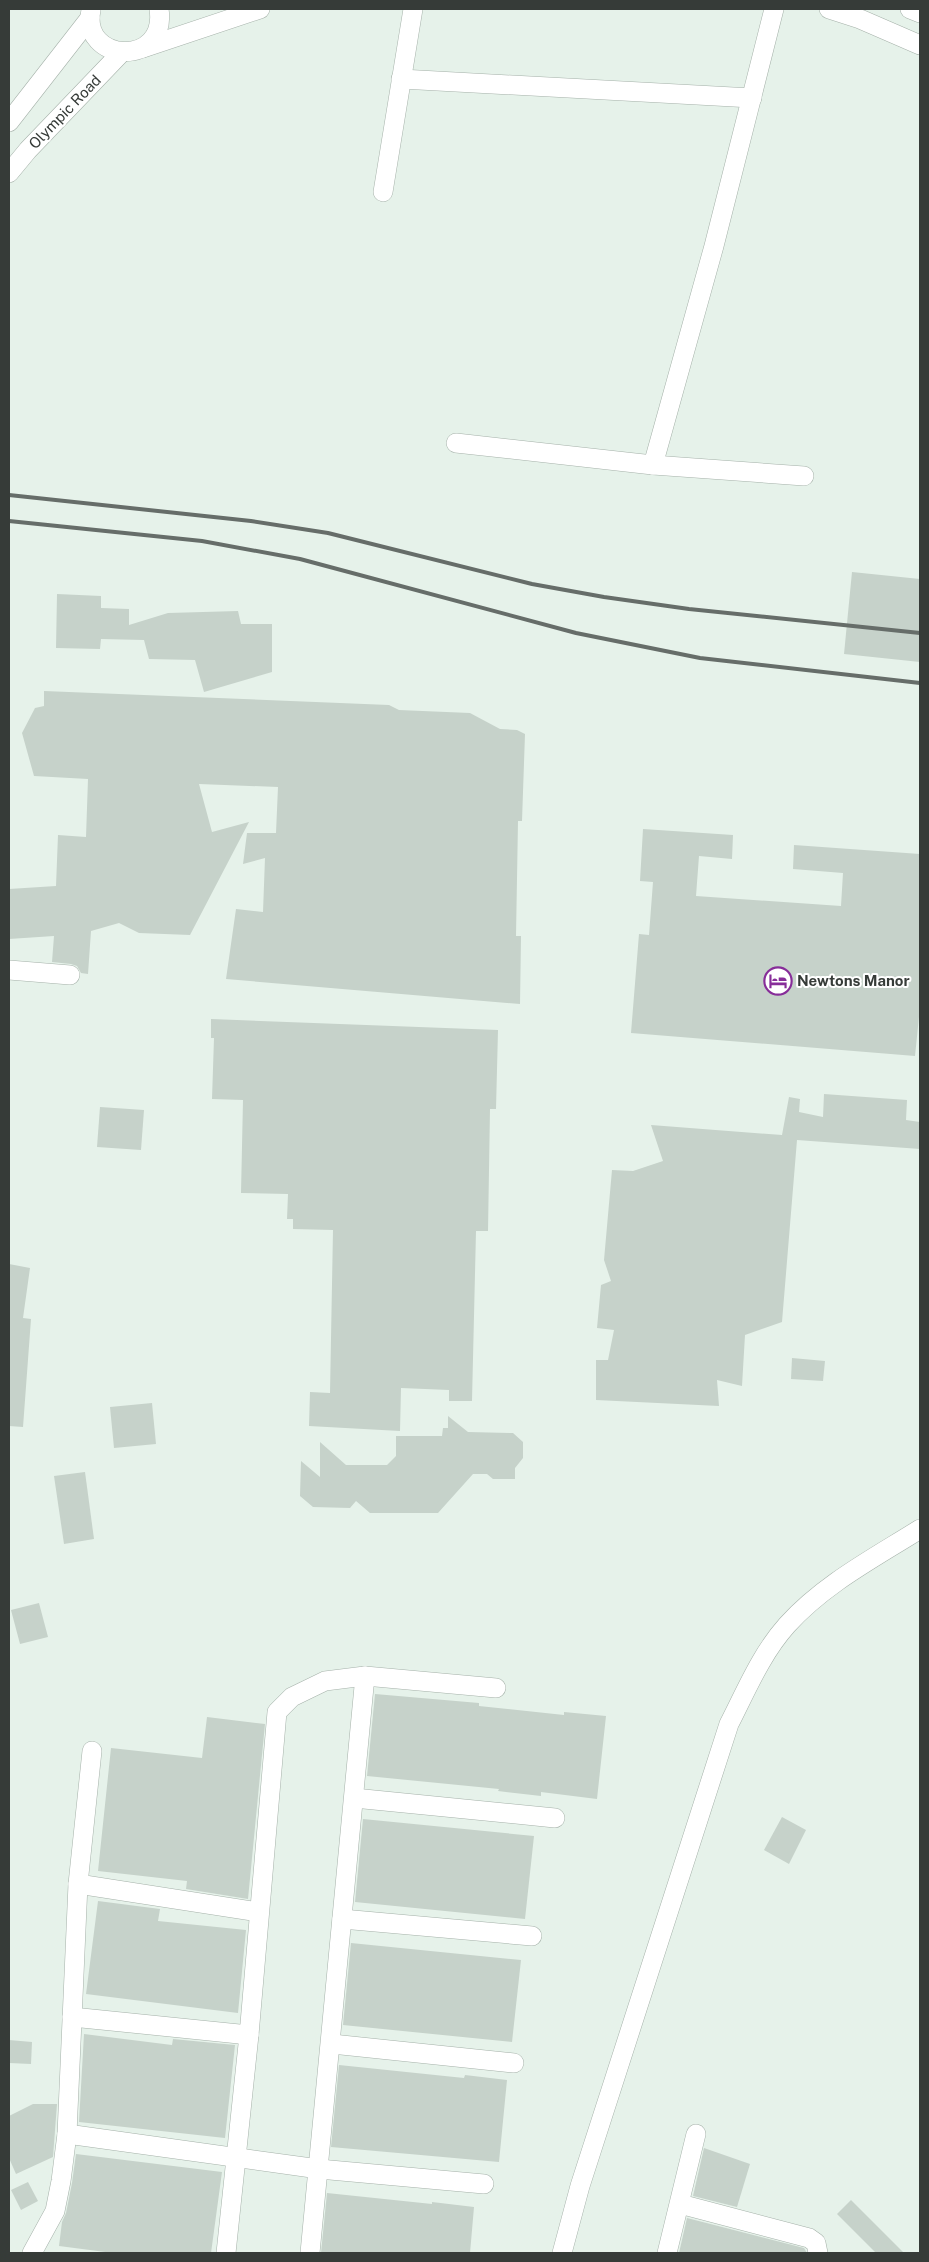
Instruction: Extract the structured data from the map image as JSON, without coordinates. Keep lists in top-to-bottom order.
{
  "streets": {
    "street": ["Olympic Road"]
  },
  "places": {
    "hotel": ["Newtons Manor"]
  }
}
